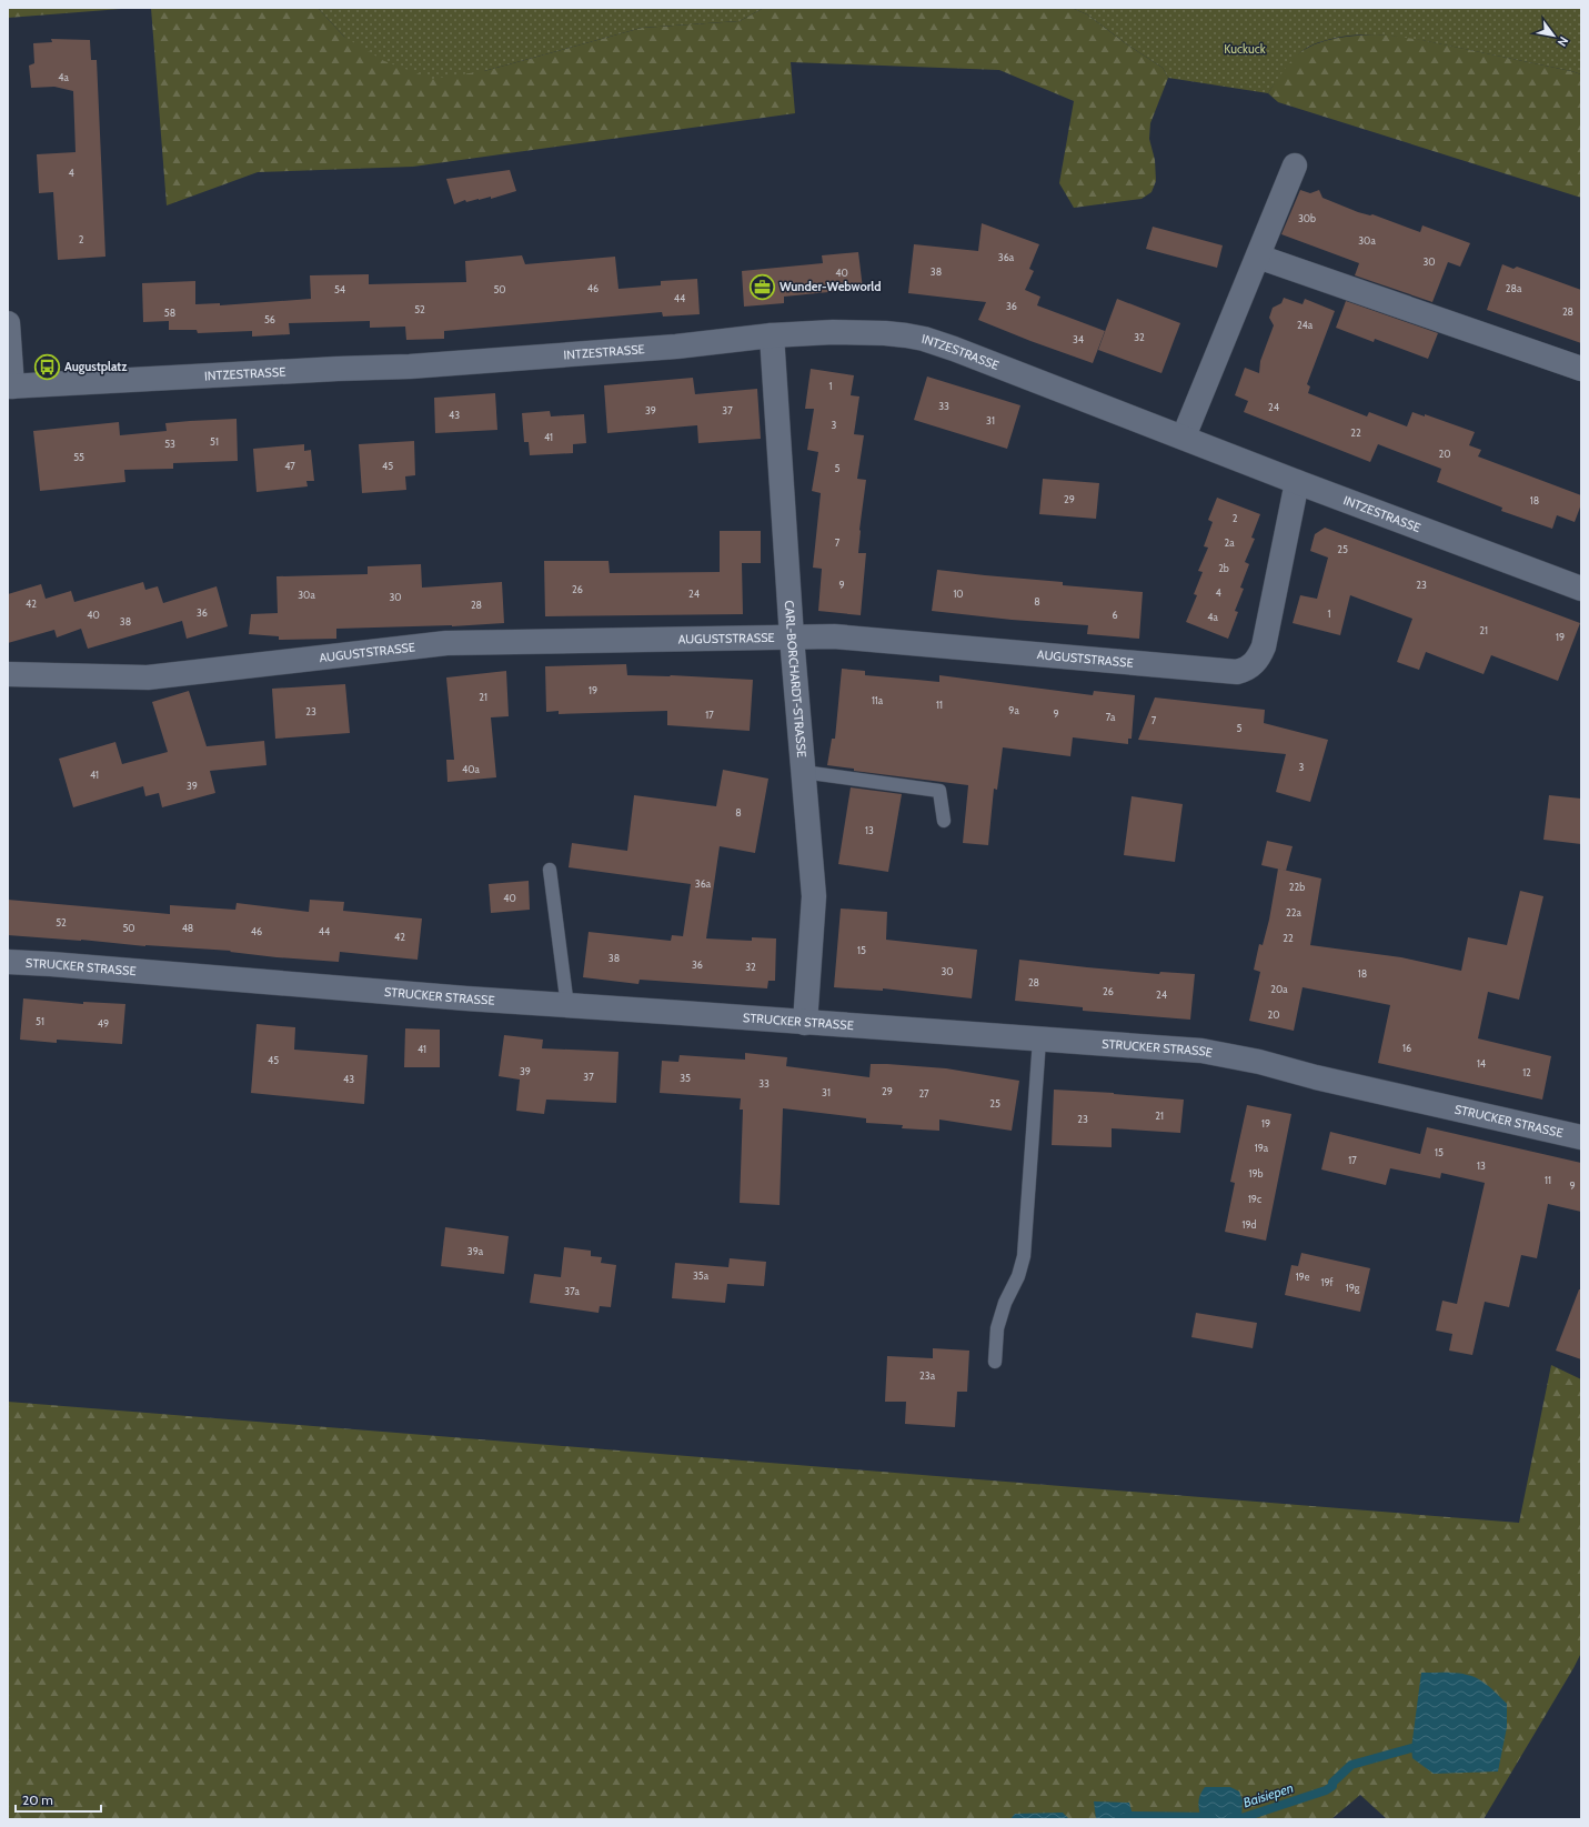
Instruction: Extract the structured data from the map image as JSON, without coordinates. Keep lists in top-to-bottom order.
{
  "streets": {
    "street": [
      "INTZESTRASSE",
      "AUGUSTSTRASSE",
      "CARL-BORCHARDT-STRASSE",
      "STRUCKER STRASSE"
    ]
  },
  "crossings": [
    ["INTZESTRASSE", "AUGUSTSTRASSE"],
    ["INTZESTRASSE", "CARL-BORCHARDT-STRASSE"],
    ["AUGUSTSTRASSE", "CARL-BORCHARDT-STRASSE"],
    ["CARL-BORCHARDT-STRASSE", "STRUCKER STRASSE"]
  ],
  "water": ["Baisiepen"],
  "parks": ["Kuckuck"],
  "places": {
    "office": ["Wunder-Webworld"],
    "bus stop": ["Augustplatz"]
  },
  "house_numbers": [
    "4a",
    "4",
    "30b",
    "2",
    "30a",
    "36a",
    "30",
    "38",
    "40",
    "46",
    "28a",
    "54",
    "50",
    "44",
    "36",
    "52",
    "28",
    "58",
    "56",
    "24a",
    "32",
    "34",
    "1",
    "33",
    "24",
    "39",
    "37",
    "43",
    "31",
    "3",
    "22",
    "41",
    "51",
    "53",
    "20",
    "55",
    "47",
    "45",
    "5",
    "29",
    "18",
    "2",
    "7",
    "2a",
    "25",
    "2b",
    "9",
    "23",
    "26",
    "4",
    "24",
    "10",
    "30a",
    "30",
    "8",
    "42",
    "28",
    "36",
    "1",
    "40",
    "6",
    "4a",
    "38",
    "21",
    "19",
    "19",
    "21",
    "11a",
    "11",
    "9a",
    "23",
    "9",
    "17",
    "7a",
    "7",
    "5",
    "3",
    "40a",
    "41",
    "39",
    "8",
    "13",
    "36a",
    "22b",
    "40",
    "22a",
    "52",
    "50",
    "48",
    "46",
    "44",
    "42",
    "22",
    "15",
    "38",
    "36",
    "32",
    "30",
    "18",
    "28",
    "20a",
    "26",
    "24",
    "20",
    "51",
    "49",
    "16",
    "41",
    "45",
    "14",
    "39",
    "12",
    "37",
    "35",
    "43",
    "33",
    "29",
    "31",
    "27",
    "25",
    "21",
    "23",
    "19",
    "19a",
    "15",
    "17",
    "13",
    "19b",
    "11",
    "9",
    "19c",
    "19d",
    "39a",
    "35a",
    "19e",
    "19f",
    "19g",
    "37a",
    "23a"
  ],
  "scale_bar": "20 m",
  "north": "bottom right"
}
